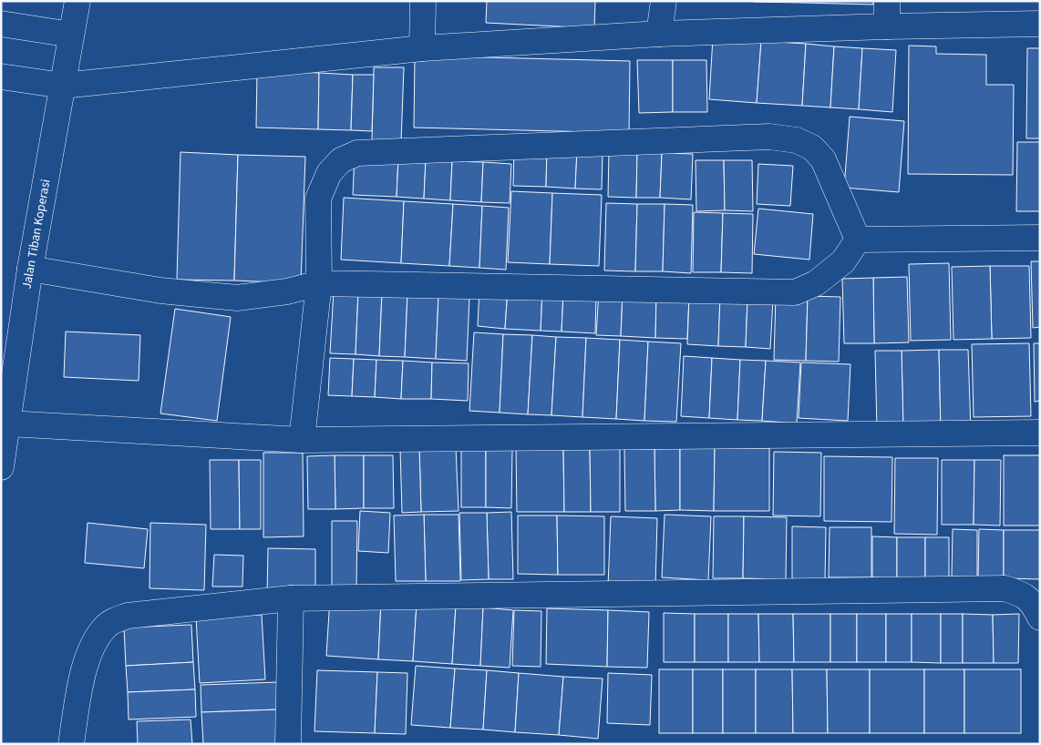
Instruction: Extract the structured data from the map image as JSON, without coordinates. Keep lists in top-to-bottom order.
{
  "streets": {
    "street": ["Jalan Tiban Koperasi"]
  }
}
